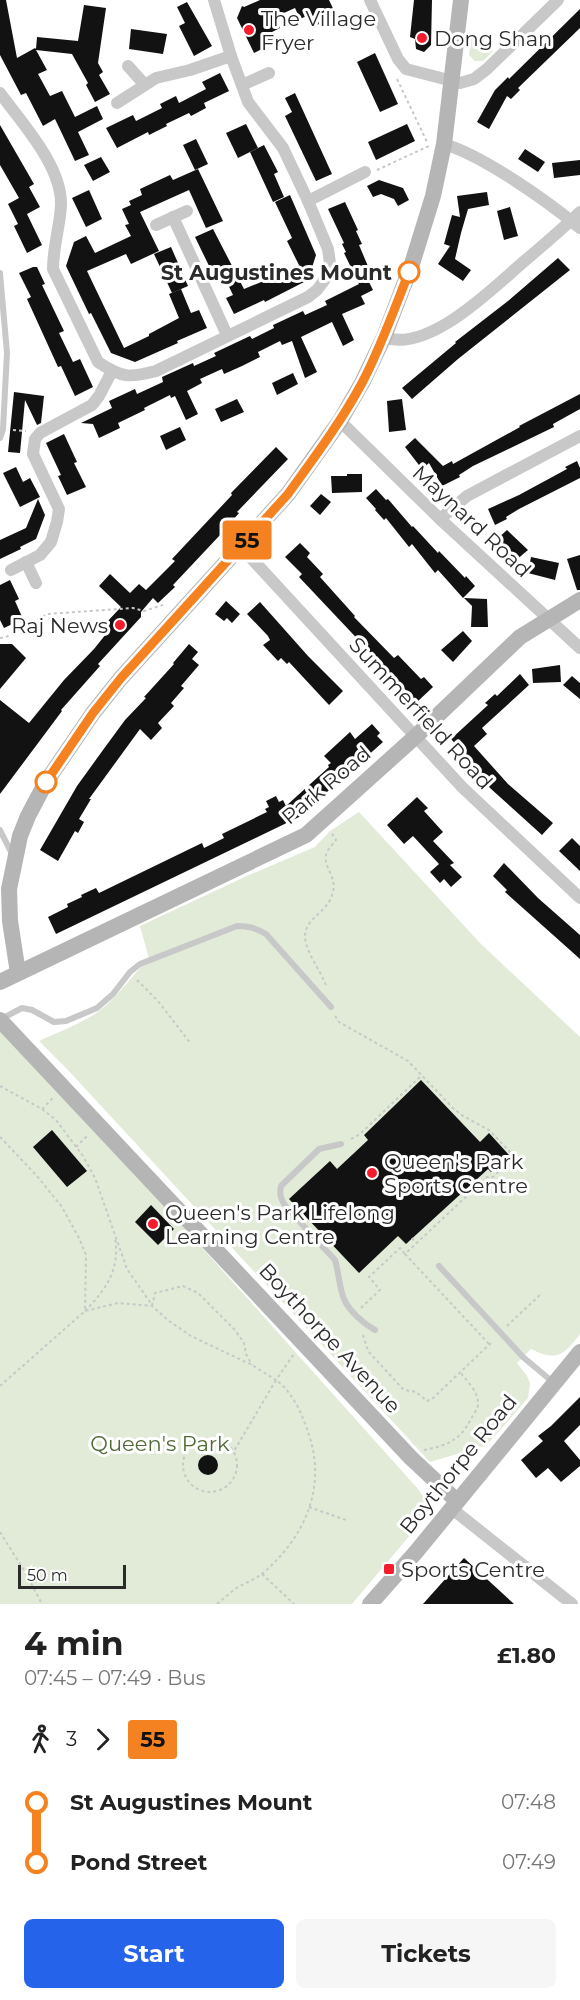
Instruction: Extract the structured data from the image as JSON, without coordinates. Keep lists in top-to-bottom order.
{
  "streets": {
    "street": [
      "Maynard Road",
      "Summerfield Road",
      "Park Road",
      "Boythorpe Avenue",
      "Boythorpe Road"
    ]
  },
  "crossings": [
    ["Maynard Road", "Park Road"],
    ["Summerfield Road", "Park Road"],
    ["Boythorpe Avenue", "Boythorpe Road"]
  ],
  "parks": ["Queen's Park"],
  "places": {
    "other": [
      "The Village Fryer",
      "Dong Shan",
      "St Augustines Mount",
      "Raj News",
      "Queen's Park Sports Centre",
      "Queen's Park Lifelong Learning Centre"
    ],
    "transit": ["Sports Centre"]
  },
  "lines": ["bus line 55"],
  "scale_bar": "50 m",
  "page": {
    "on_map": "55",
    "scale": "50 m",
    "heading": ["4 min", "07:45 – 07:49 · Bus", "£1.80"],
    "legs": ["3", "55"],
    "list": [
      {
        "name": "St Augustines Mount",
        "value": "07:48"
      },
      {
        "name": "Pond Street",
        "value": "07:49"
      }
    ],
    "buttons": ["Start", "Tickets"]
  }
}
